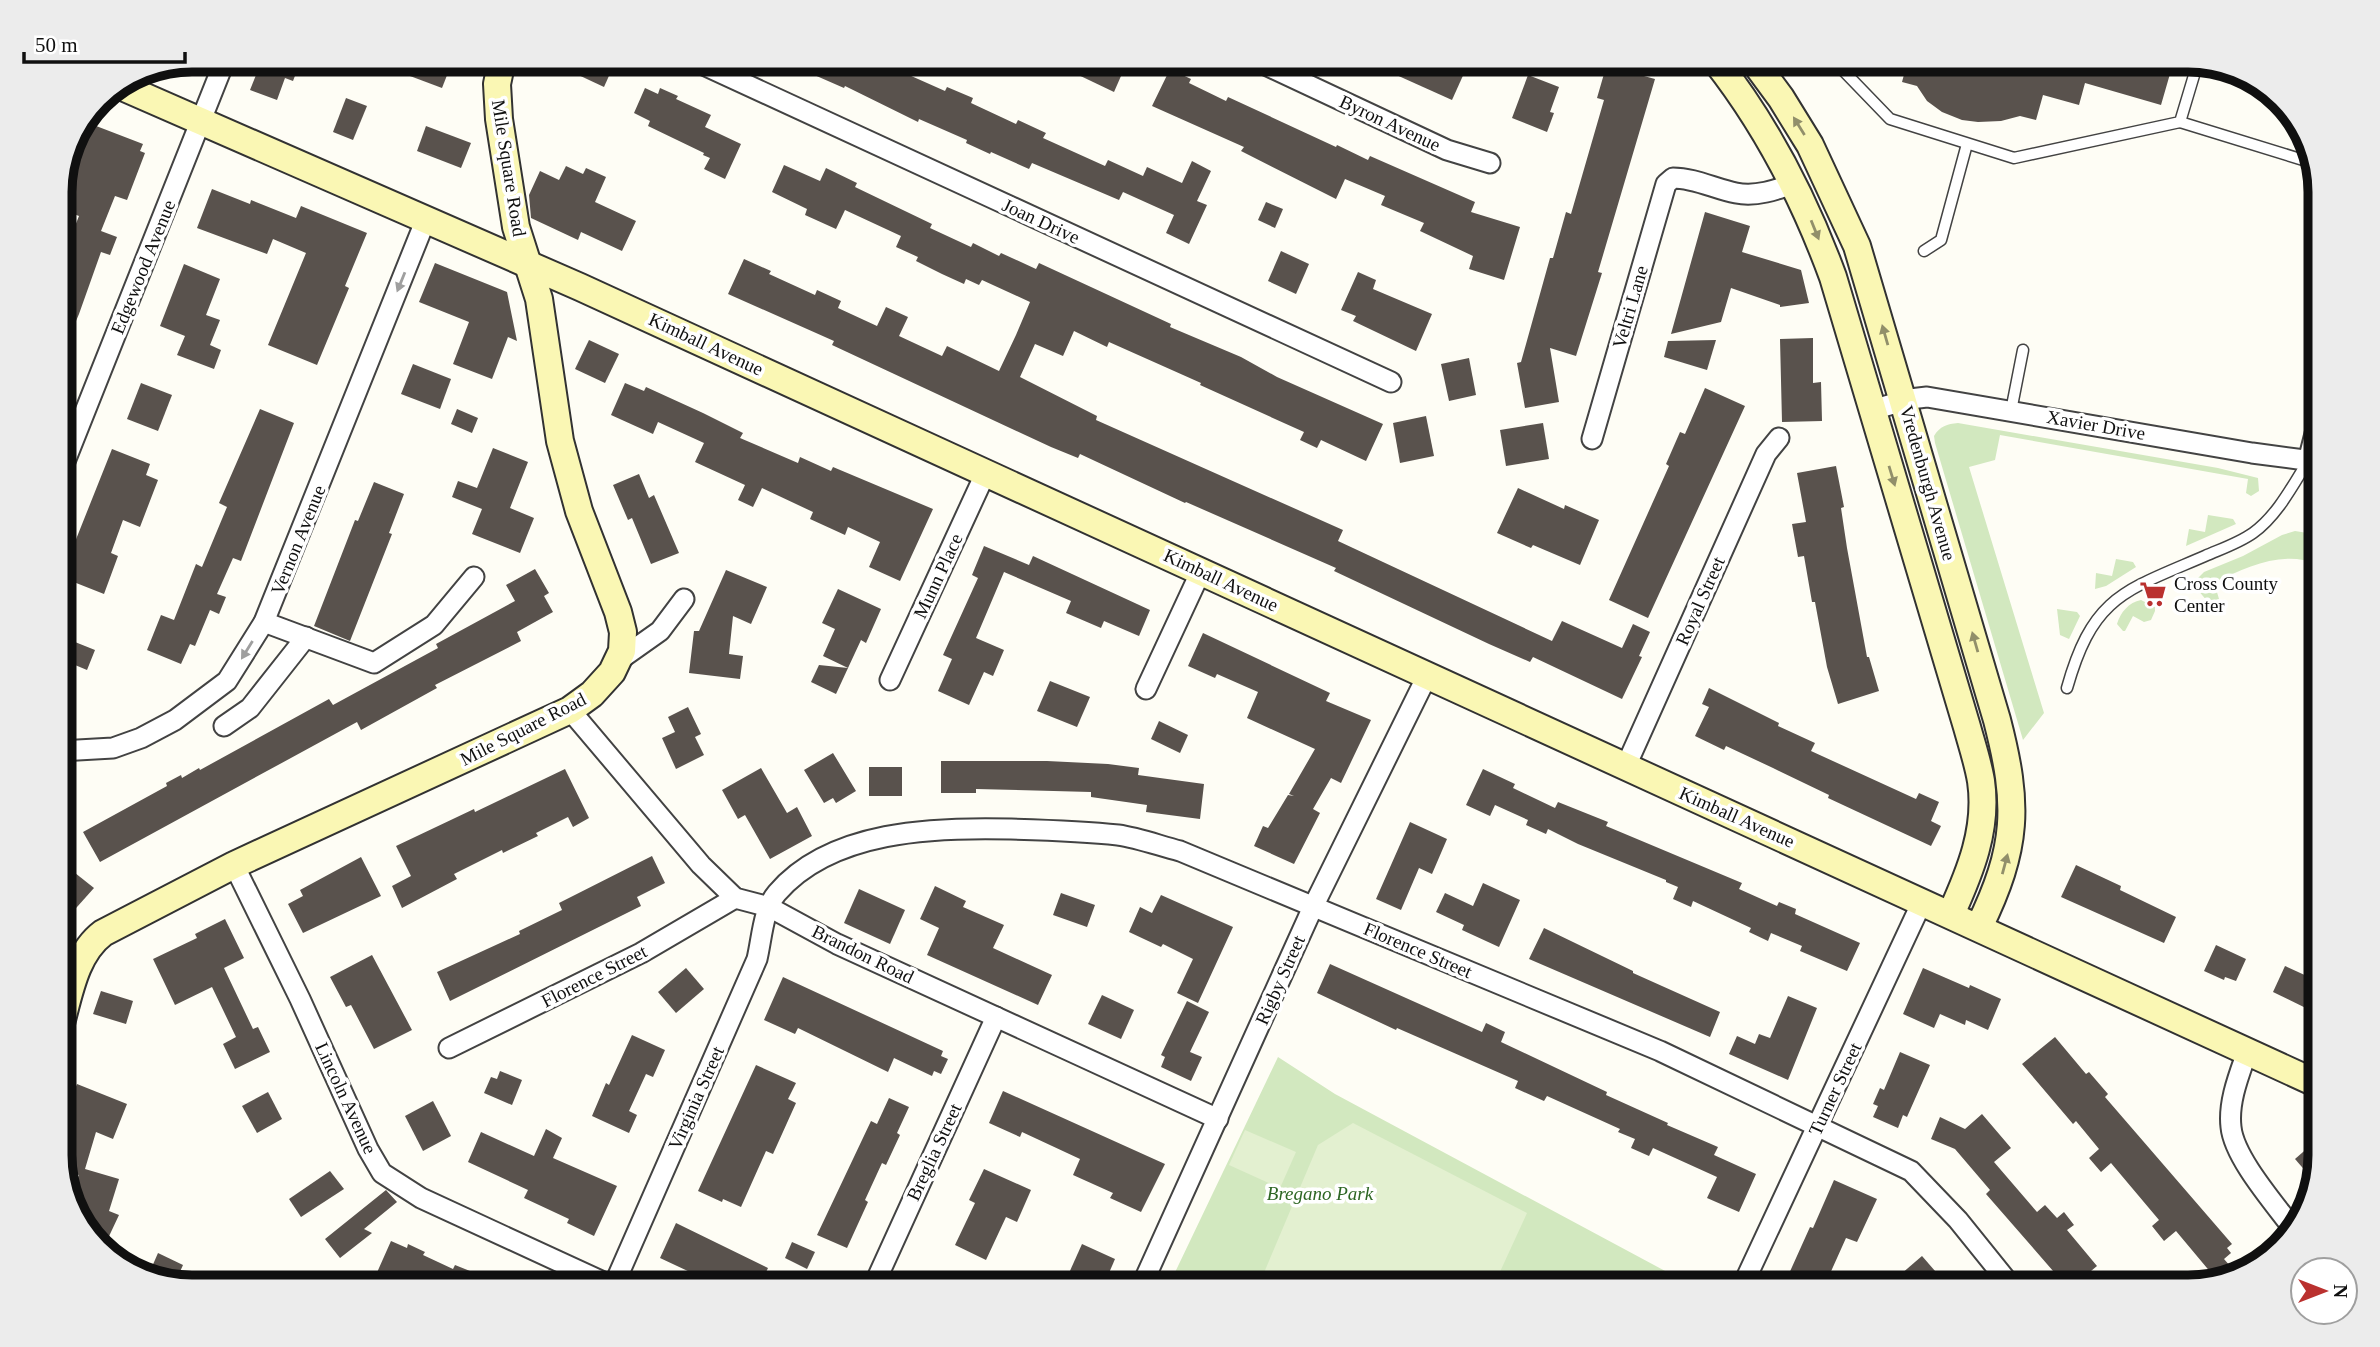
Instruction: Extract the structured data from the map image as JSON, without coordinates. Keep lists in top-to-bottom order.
{
  "streets": {
    "street": [
      "Byron Avenue",
      "Mile Square Road",
      "Joan Drive",
      "Edgewood Avenue",
      "Veltri Lane",
      "Kimball Avenue",
      "Xavier Drive",
      "Vredenburgh Avenue",
      "Vernon Avenue",
      "Munn Place",
      "Royal Street",
      "Florence Street",
      "Brandon Road",
      "Rigby Street",
      "Turner Street",
      "Lincoln Avenue",
      "Virginia Street",
      "Breglia Street"
    ]
  },
  "crossings": [
    ["Mile Square Road", "Kimball Avenue"],
    ["Mile Square Road", "Brandon Road"],
    ["Mile Square Road", "Lincoln Avenue"],
    ["Edgewood Avenue", "Kimball Avenue"],
    ["Veltri Lane", "Vredenburgh Avenue"],
    ["Kimball Avenue", "Vredenburgh Avenue"],
    ["Kimball Avenue", "Vernon Avenue"],
    ["Kimball Avenue", "Munn Place"],
    ["Kimball Avenue", "Royal Street"],
    ["Kimball Avenue", "Rigby Street"],
    ["Kimball Avenue", "Turner Street"],
    ["Xavier Drive", "Vredenburgh Avenue"],
    ["Florence Street", "Brandon Road"],
    ["Florence Street", "Rigby Street"],
    ["Florence Street", "Turner Street"],
    ["Florence Street", "Virginia Street"],
    ["Brandon Road", "Rigby Street"],
    ["Brandon Road", "Virginia Street"],
    ["Brandon Road", "Breglia Street"]
  ],
  "one_way": ["Vernon Avenue"],
  "parks": ["Bregano Park"],
  "places": {
    "supermarket": ["Cross County Center"]
  },
  "scale_bar": "50 m",
  "north": "right"
}
